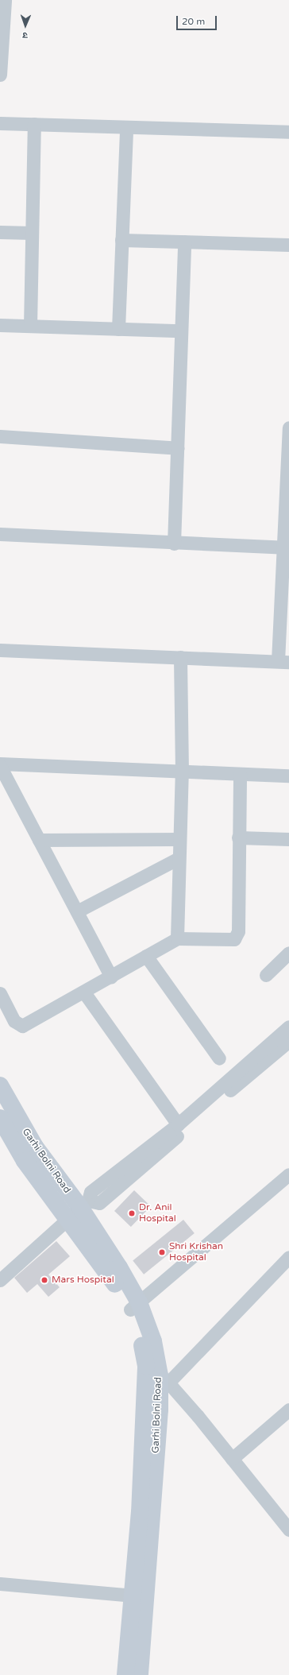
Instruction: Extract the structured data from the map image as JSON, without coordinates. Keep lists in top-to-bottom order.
{
  "streets": {
    "main road": ["Garhi Bolni Road"]
  },
  "places": ["Dr. Anil Hospital", "Shri Krishan Hospital", "Mars Hospital"],
  "scale_bar": "20 m",
  "north": "bottom"
}
